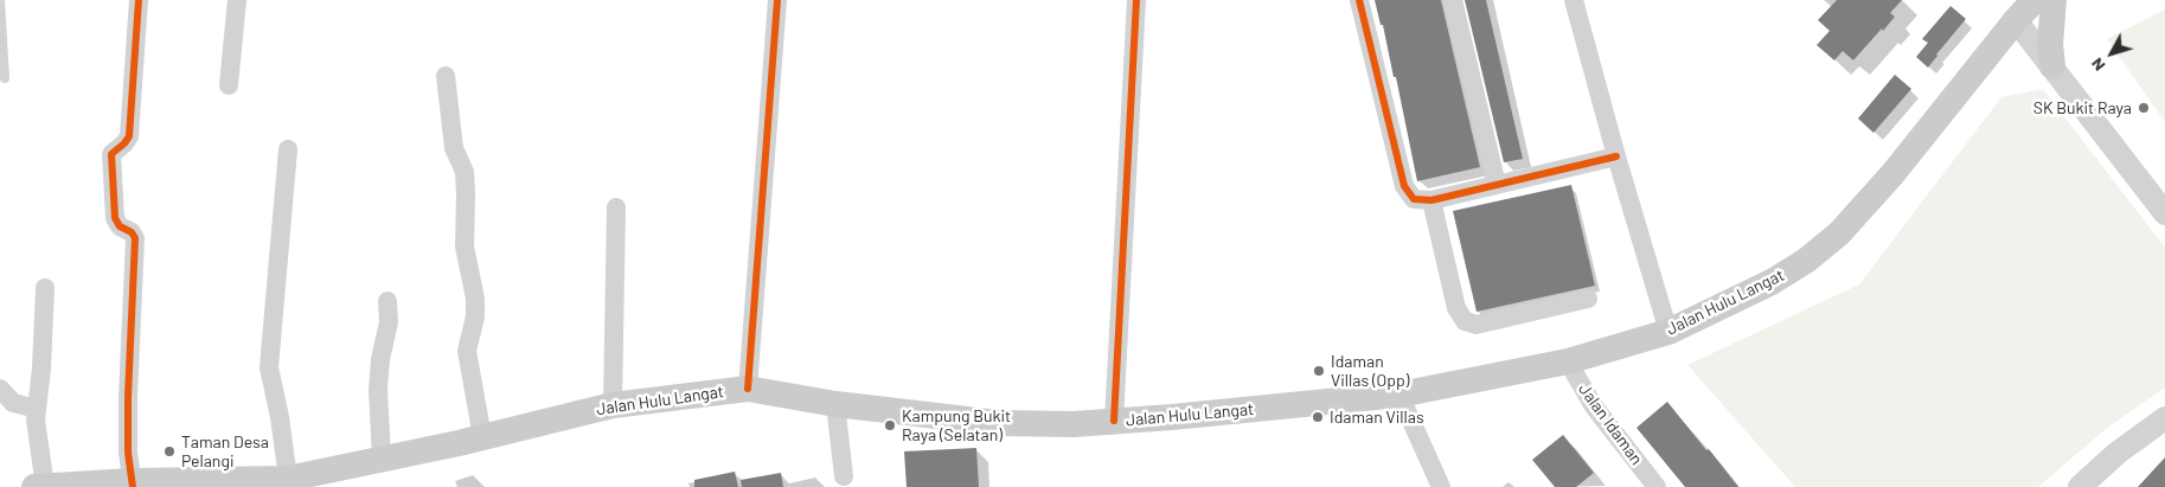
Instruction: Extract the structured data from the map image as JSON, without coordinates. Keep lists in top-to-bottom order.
{
  "streets": {
    "main road": ["Jalan Hulu Langat"],
    "street": ["Jalan Idaman"]
  },
  "crossings": [
    ["Jalan Hulu Langat", "Jalan Idaman"]
  ],
  "places": [
    "SK Bukit Raya",
    "Idaman Villas (Opp)",
    "Idaman Villas",
    "Kampung Bukit Raya (Selatan)",
    "Taman Desa Pelangi"
  ],
  "north": "bottom left"
}
